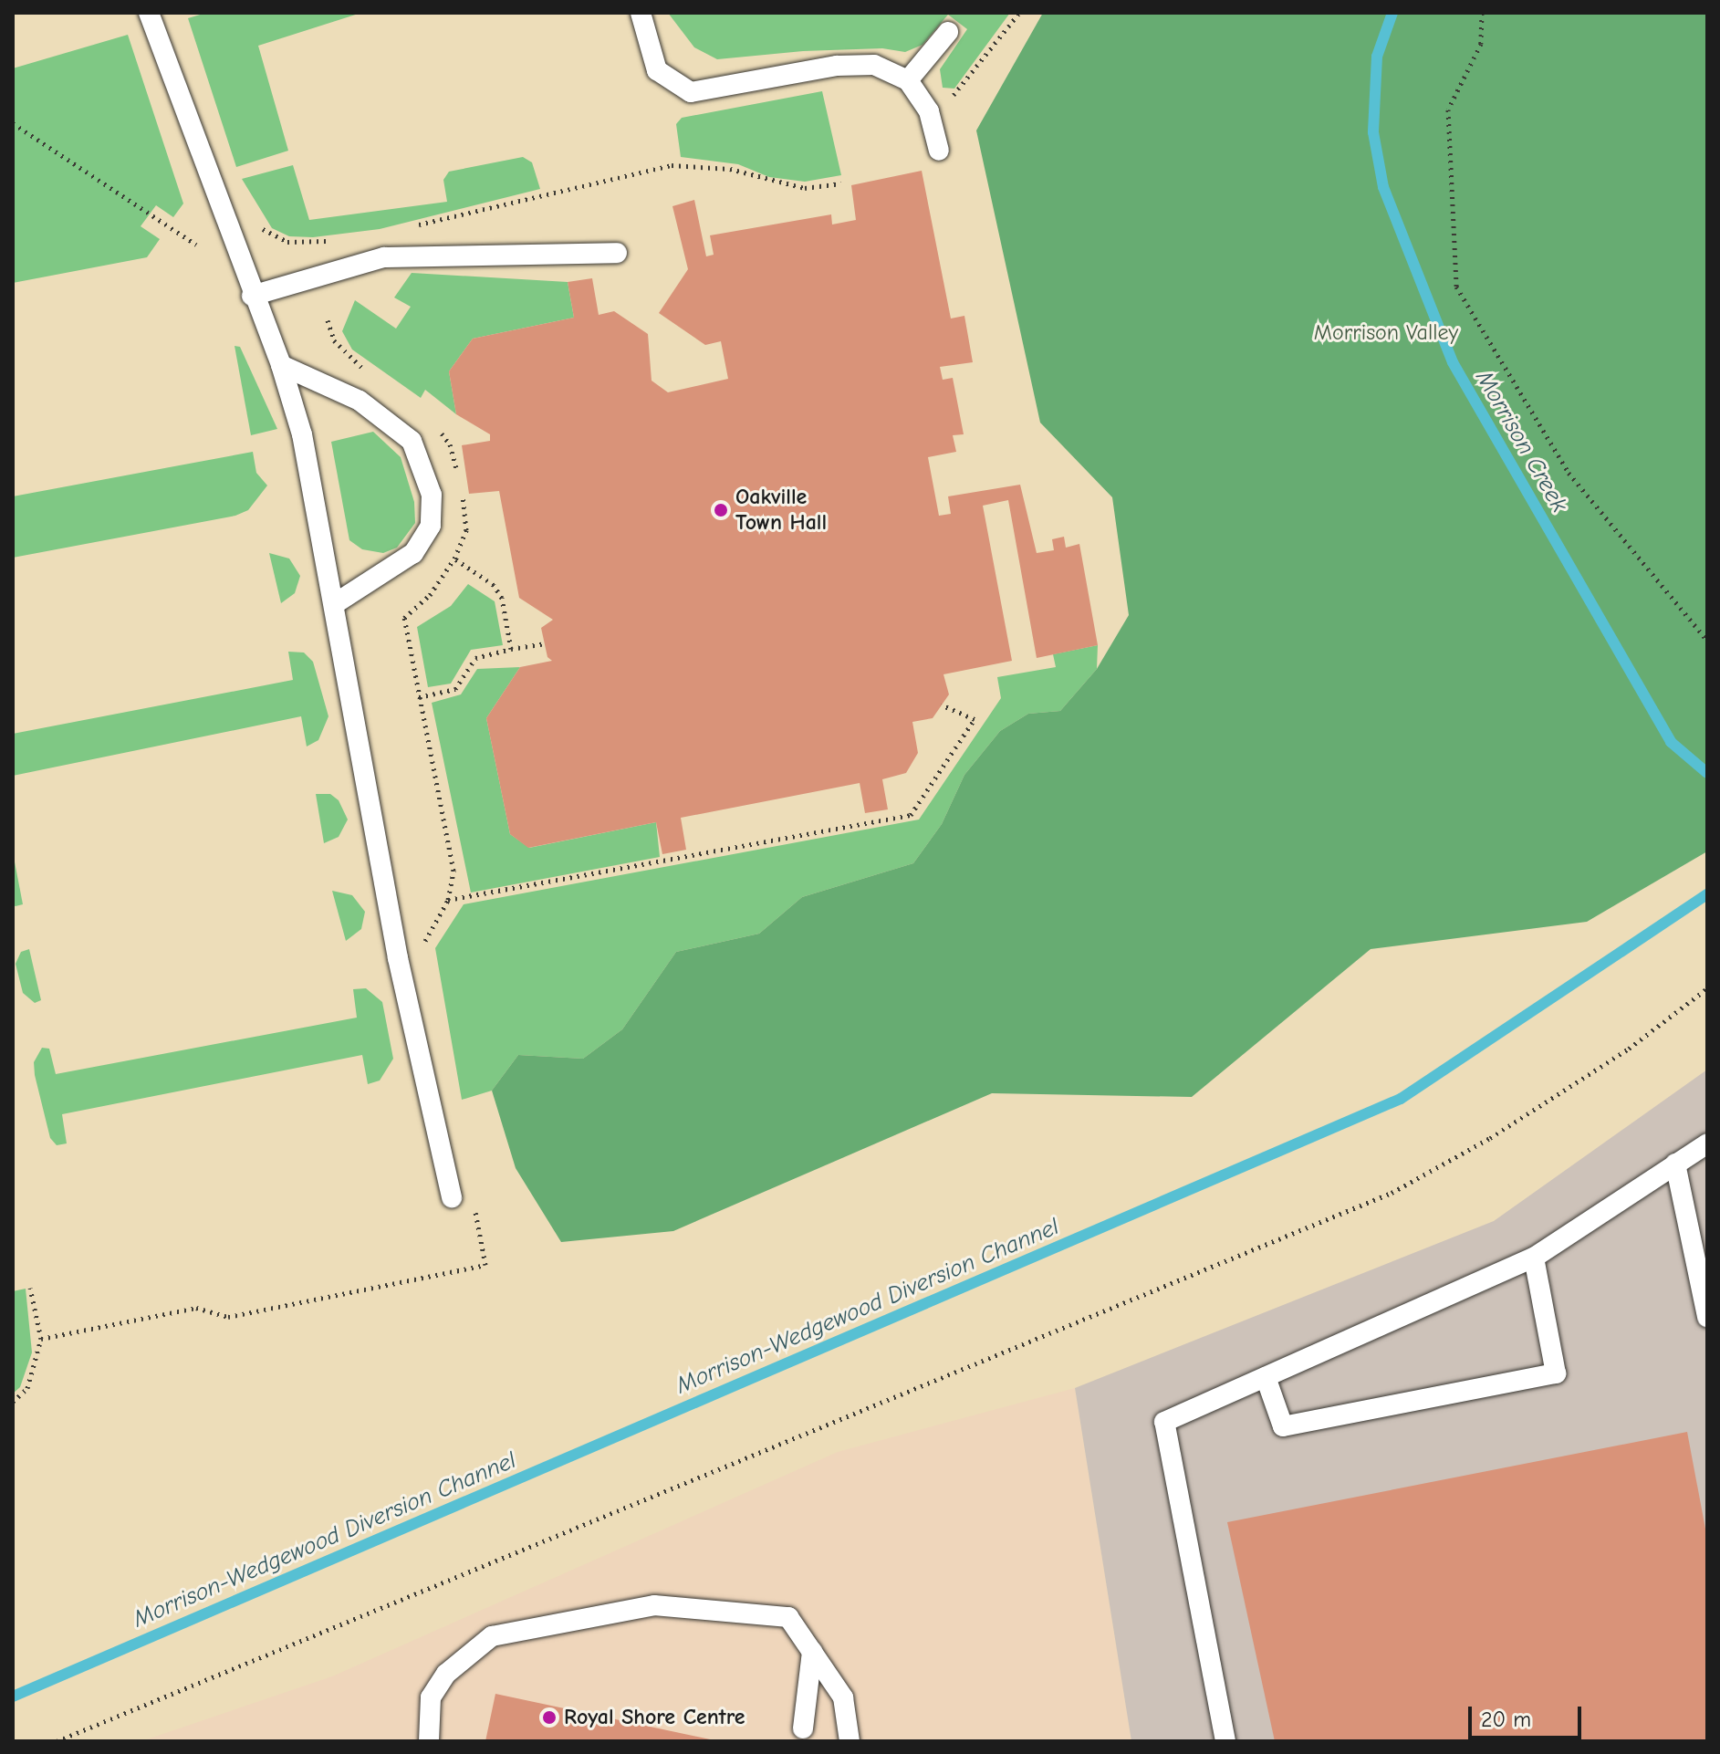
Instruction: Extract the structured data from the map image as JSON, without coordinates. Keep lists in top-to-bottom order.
{
  "water": ["Morrison Creek", "Morrison-Wedgewood Diversion Channel"],
  "parks": ["Morrison Valley"],
  "places": ["Oakville Town Hall", "Royal Shore Centre"],
  "scale_bar": "20 m"
}
